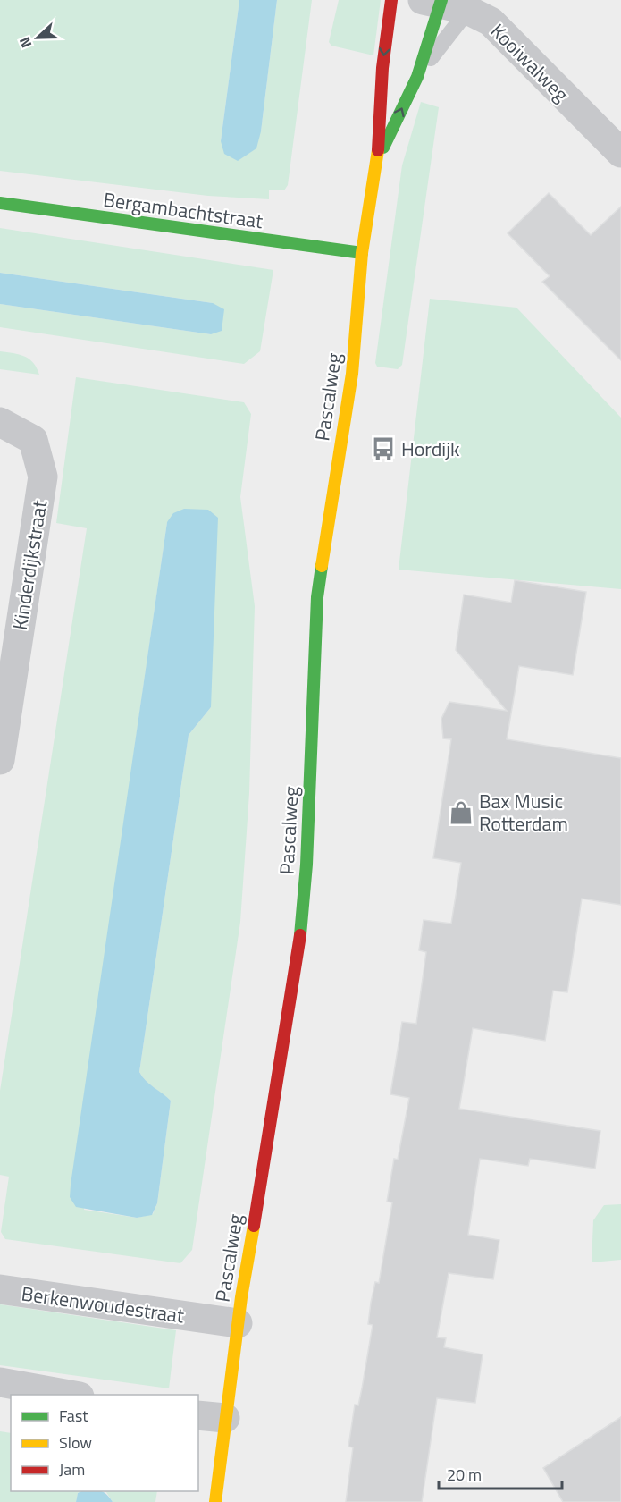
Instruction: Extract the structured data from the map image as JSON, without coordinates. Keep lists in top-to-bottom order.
{
  "streets": {
    "street": [
      "Kooiwalweg",
      "Bergambachtstraat",
      "Pascalweg",
      "Kinderdijkstraat",
      "Berkenwoudestraat"
    ]
  },
  "crossings": [
    ["Kooiwalweg", "Pascalweg"],
    ["Bergambachtstraat", "Pascalweg"],
    ["Pascalweg", "Berkenwoudestraat"]
  ],
  "places": {
    "bus stop": ["Hordijk"],
    "shop": ["Bax Music Rotterdam"]
  },
  "legend": ["Fast", "Slow", "Jam"],
  "scale_bar": "20 m",
  "north": "left"
}
